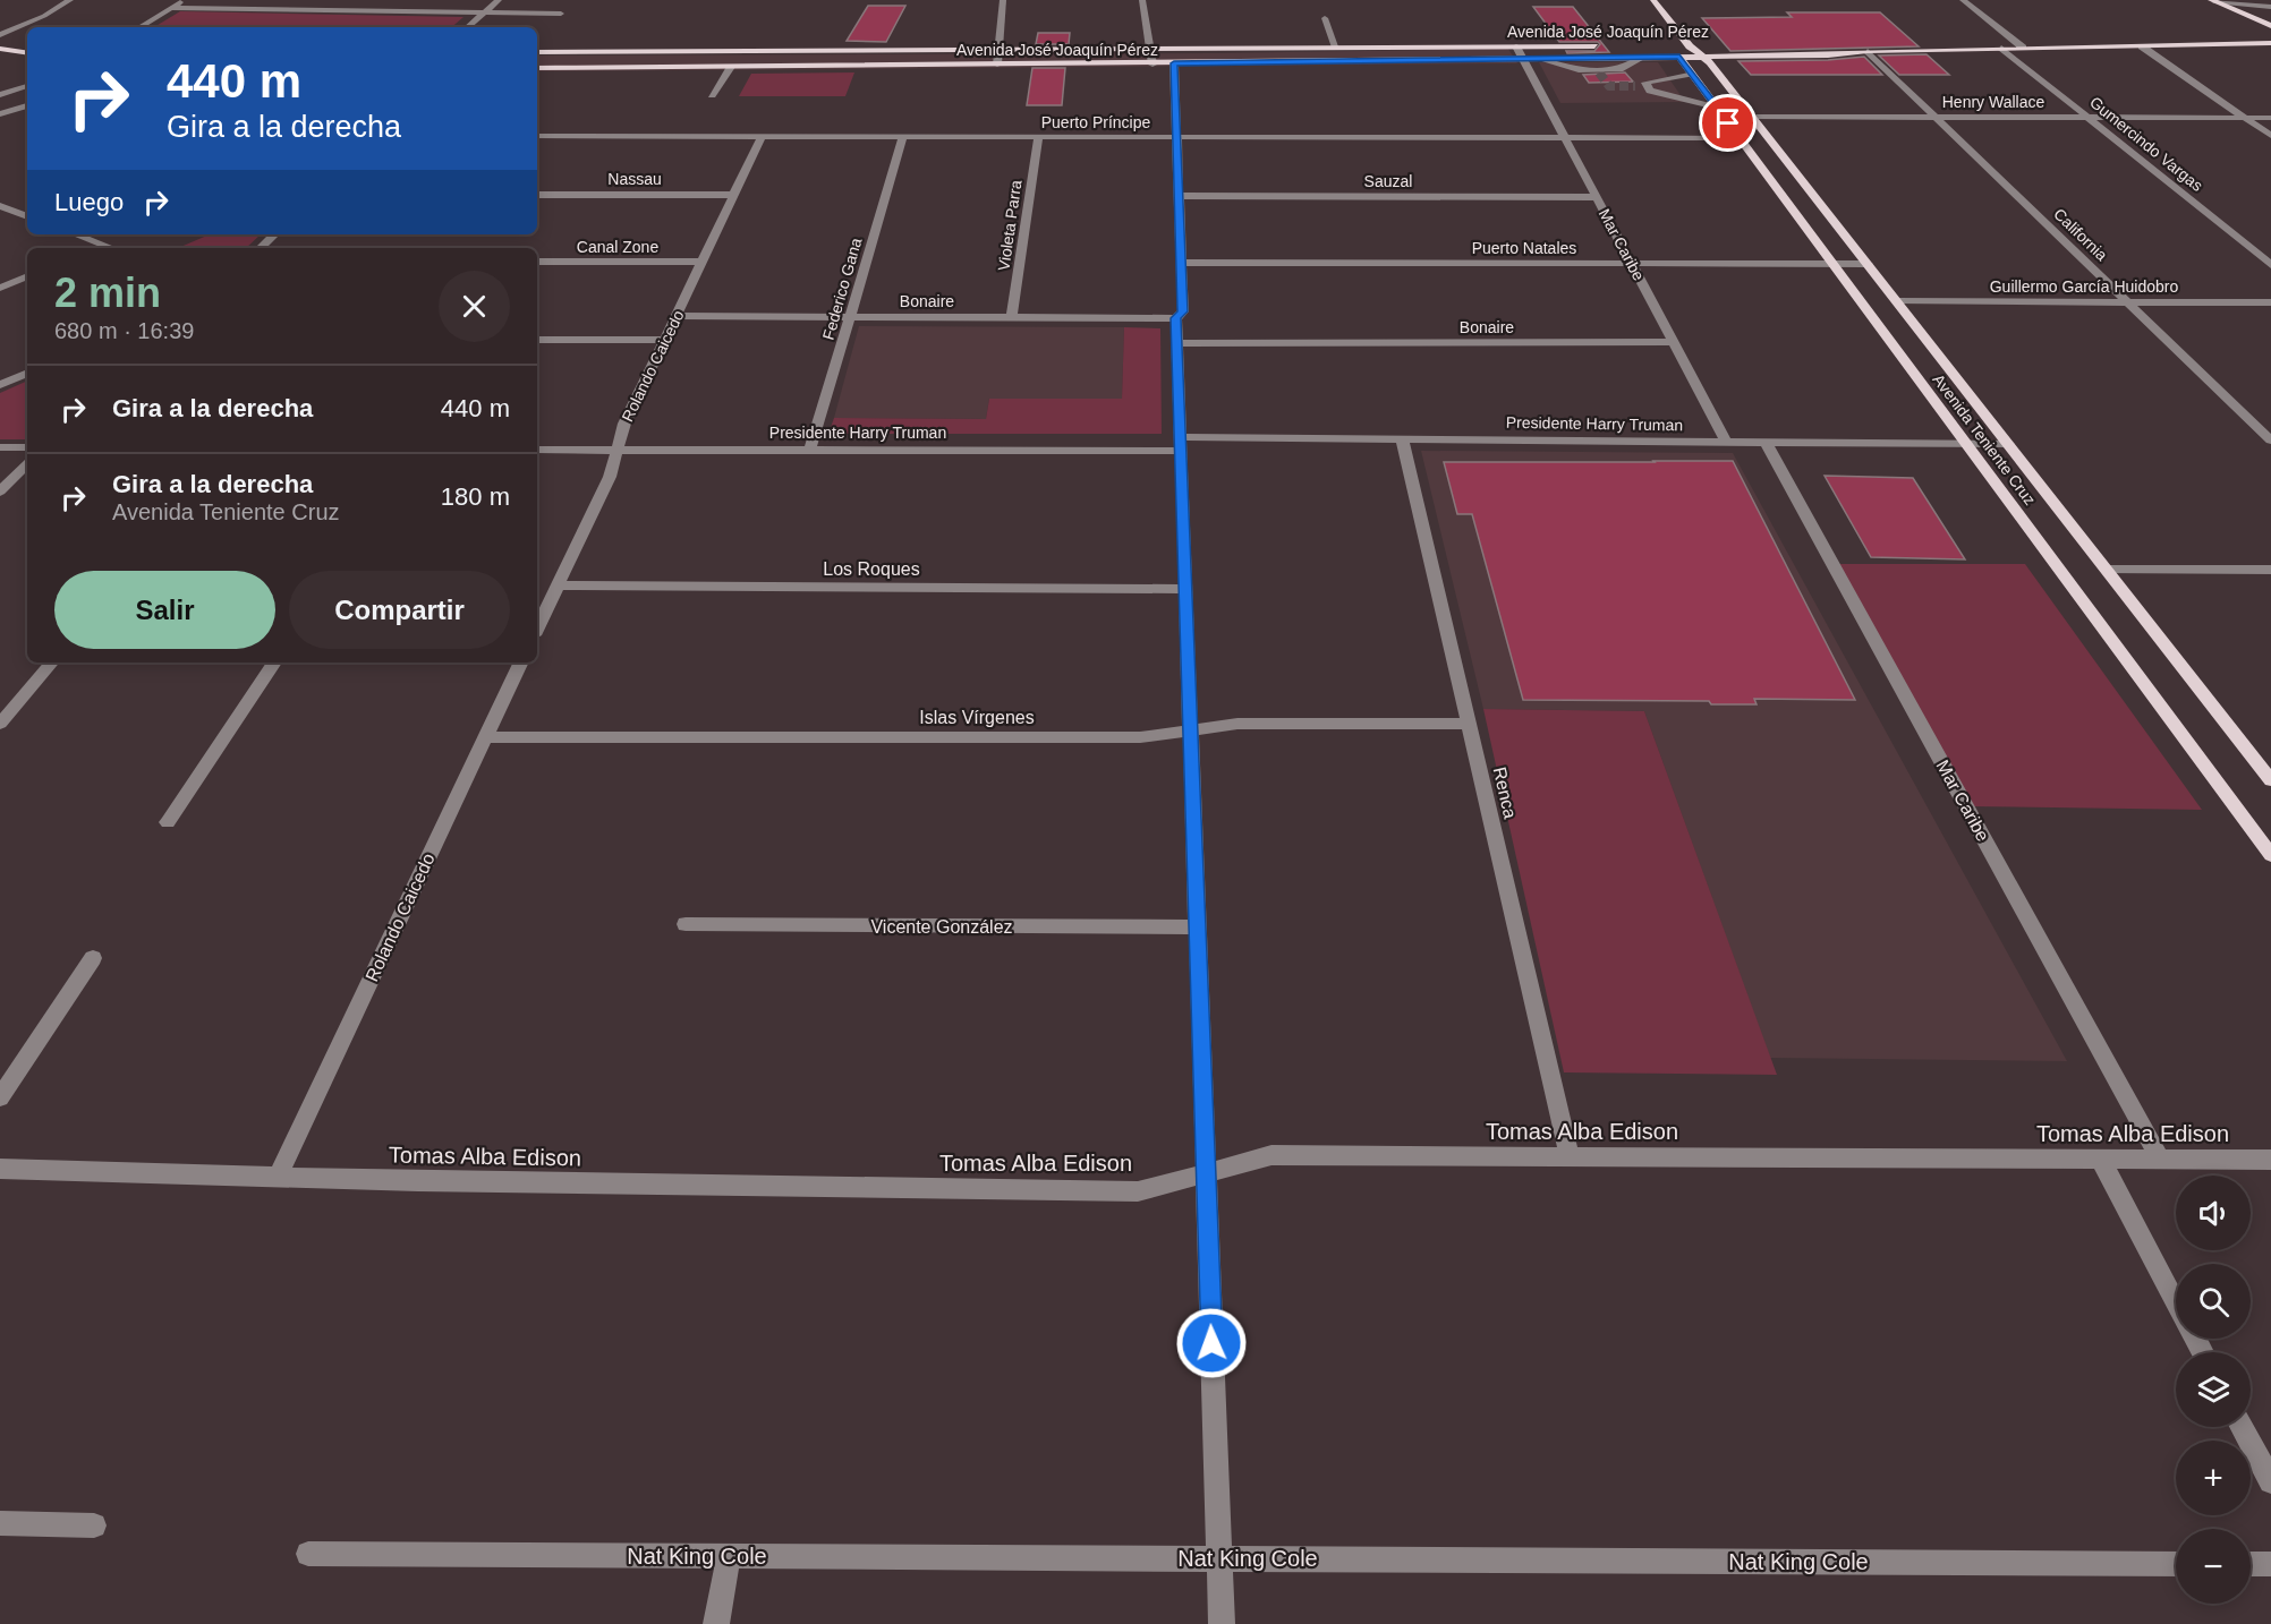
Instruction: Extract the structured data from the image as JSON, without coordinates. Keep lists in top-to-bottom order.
{
  "streets": {
    "main road": ["Avenida José Joaquín Pérez", "Avenida Teniente Cruz"],
    "street": [
      "Henry Wallace",
      "Puerto Príncipe",
      "Gumercindo Vargas",
      "Nassau",
      "Sauzal",
      "Violeta Parra",
      "California",
      "Mar Caribe",
      "Canal Zone",
      "Puerto Natales",
      "Guillermo García Huidobro",
      "Federico Gana",
      "Bonaire",
      "Rolando Caicedo",
      "Presidente Harry Truman",
      "Los Roques",
      "Islas Vírgenes",
      "Renca",
      "Vicente González",
      "Tomas Alba Edison",
      "Nat King Cole"
    ]
  },
  "crossings": [
    ["Avenida José Joaquín Pérez", "Gumercindo Vargas"],
    ["Avenida José Joaquín Pérez", "California"],
    ["Avenida José Joaquín Pérez", "Mar Caribe"],
    ["Avenida José Joaquín Pérez", "Avenida Teniente Cruz"],
    ["Henry Wallace", "Gumercindo Vargas"],
    ["Henry Wallace", "California"],
    ["Henry Wallace", "Avenida Teniente Cruz"],
    ["Puerto Príncipe", "Violeta Parra"],
    ["Puerto Príncipe", "Mar Caribe"],
    ["Puerto Príncipe", "Federico Gana"],
    ["Puerto Príncipe", "Rolando Caicedo"],
    ["Puerto Príncipe", "Avenida Teniente Cruz"],
    ["Nassau", "Rolando Caicedo"],
    ["Sauzal", "Mar Caribe"],
    ["Violeta Parra", "Bonaire"],
    ["California", "Guillermo García Huidobro"],
    ["Mar Caribe", "Puerto Natales"],
    ["Mar Caribe", "Bonaire"],
    ["Mar Caribe", "Presidente Harry Truman"],
    ["Mar Caribe", "Tomas Alba Edison"],
    ["Canal Zone", "Rolando Caicedo"],
    ["Puerto Natales", "Avenida Teniente Cruz"],
    ["Guillermo García Huidobro", "Avenida Teniente Cruz"],
    ["Federico Gana", "Bonaire"],
    ["Federico Gana", "Presidente Harry Truman"],
    ["Bonaire", "Rolando Caicedo"],
    ["Rolando Caicedo", "Presidente Harry Truman"],
    ["Rolando Caicedo", "Los Roques"],
    ["Rolando Caicedo", "Islas Vírgenes"],
    ["Rolando Caicedo", "Tomas Alba Edison"],
    ["Presidente Harry Truman", "Avenida Teniente Cruz"],
    ["Presidente Harry Truman", "Renca"],
    ["Islas Vírgenes", "Renca"],
    ["Renca", "Tomas Alba Edison"]
  ],
  "page": {
    "turn": ["440 m", "Gira a la derecha"],
    "then": "Luego",
    "heading": ["2 min", "680 m · 16:39"],
    "list": [
      {
        "name": "Gira a la derecha",
        "value": "440 m"
      },
      {
        "name": "Gira a la derecha",
        "note": "Avenida Teniente Cruz",
        "value": "180 m"
      }
    ],
    "buttons": ["Salir", "Compartir"],
    "map_buttons": ["+", "−"]
  }
}
